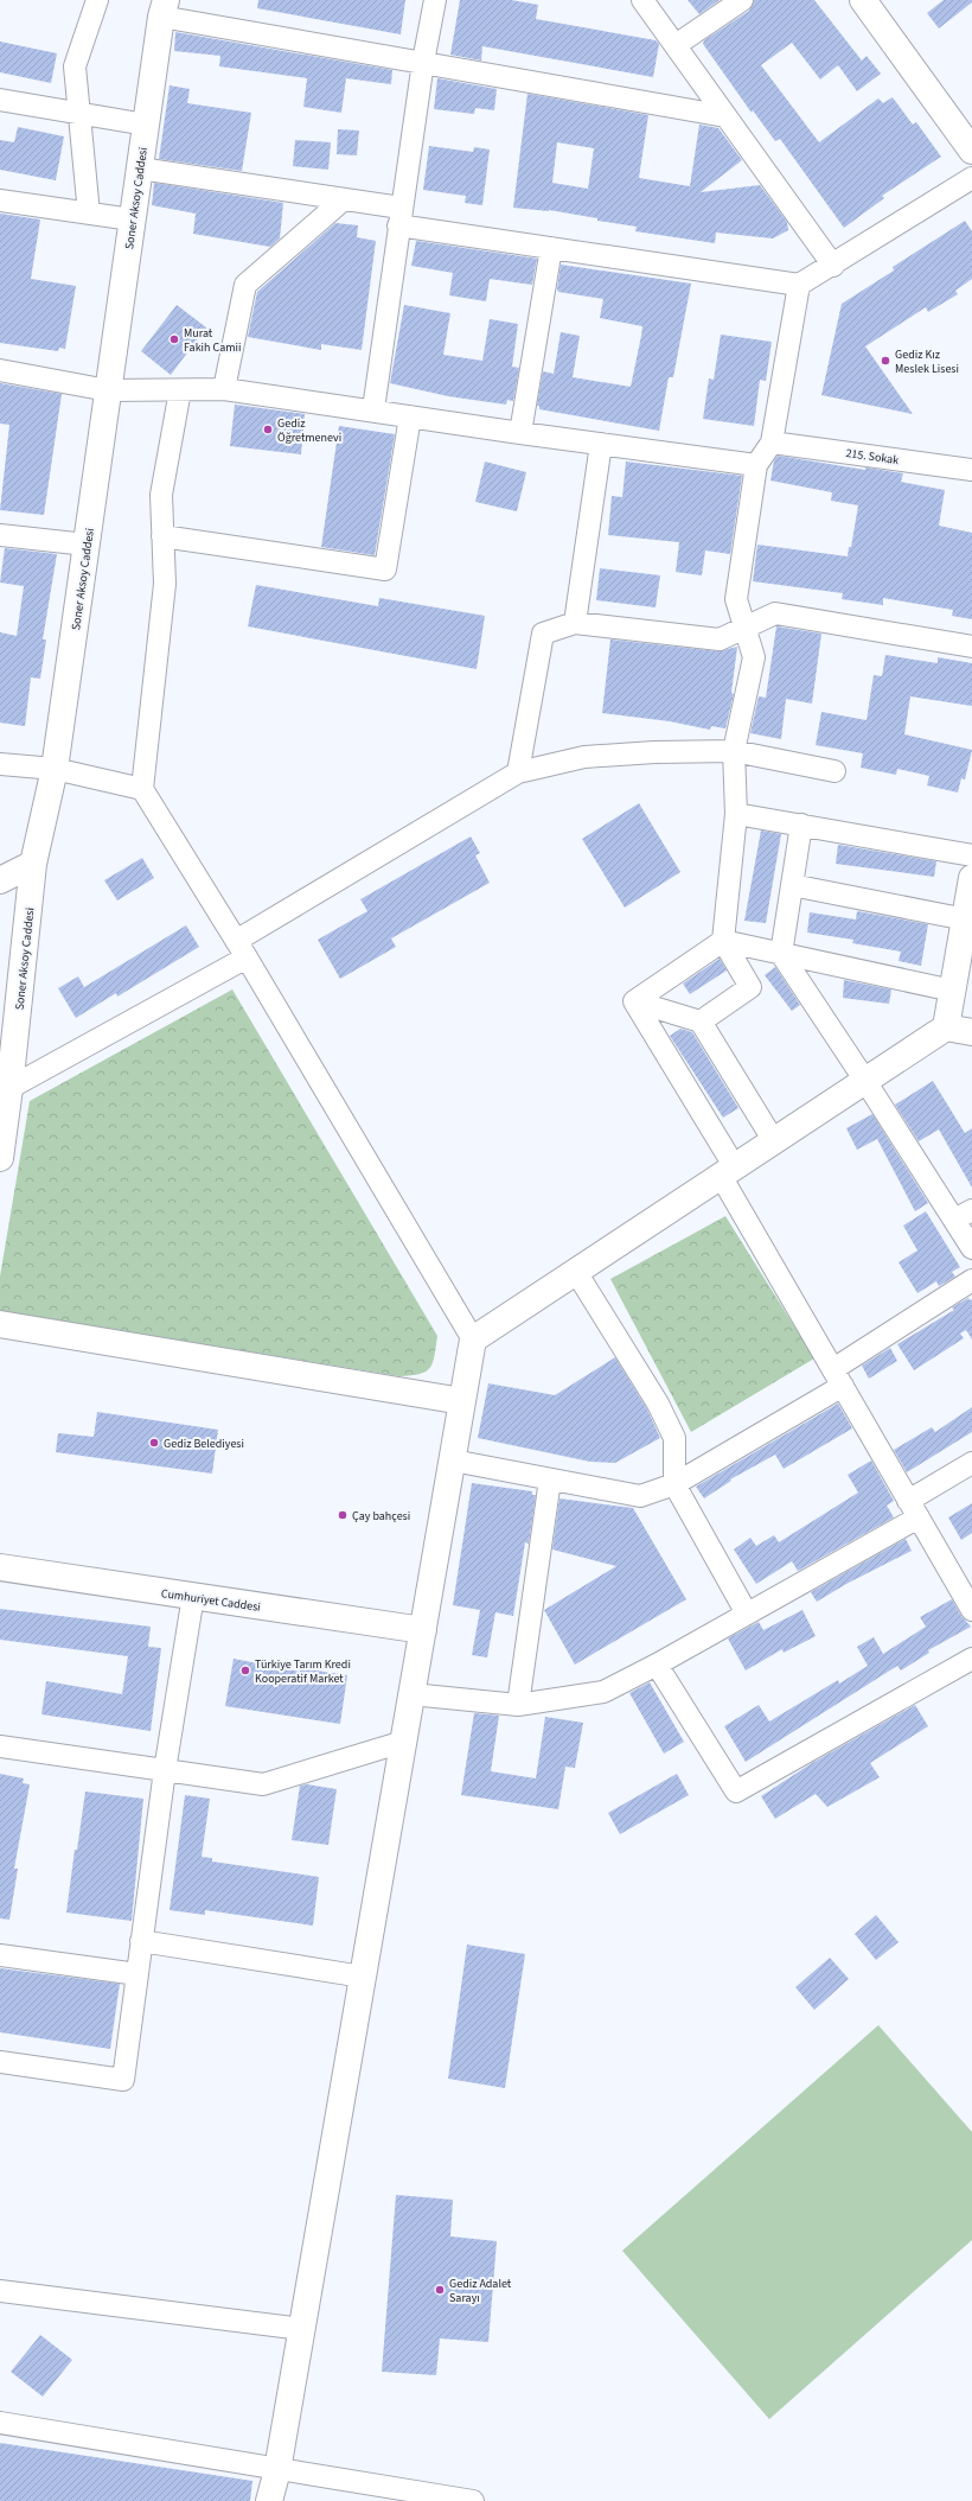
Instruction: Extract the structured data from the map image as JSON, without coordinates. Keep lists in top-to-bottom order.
{
  "streets": {
    "street": ["Soner Aksoy Caddesi", "215. Sokak", "Cumhuriyet Caddesi"]
  },
  "places": [
    "Murat Fakih Camii",
    "Gediz Kız Meslek Lisesi",
    "Gediz Öğretmenevi",
    "Gediz Belediyesi",
    "Çay bahçesi",
    "Türkiye Tarım Kredi Kooperatif Market",
    "Gediz Adalet Sarayı"
  ]
}
